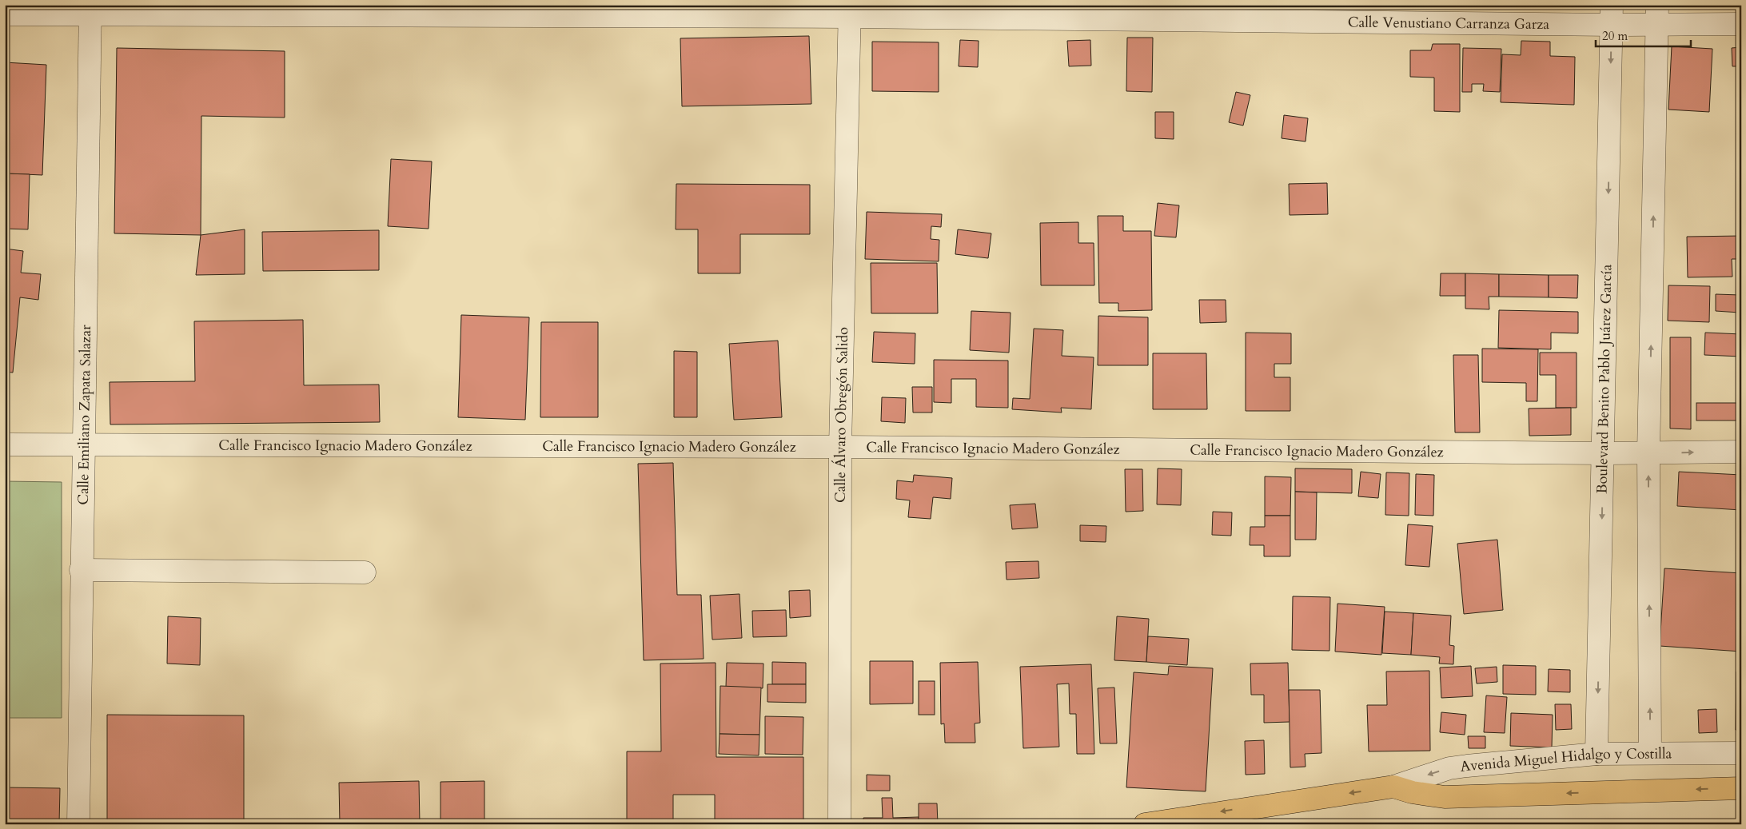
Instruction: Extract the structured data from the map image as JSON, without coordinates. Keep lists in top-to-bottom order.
{
  "streets": {
    "main road": ["Avenida Miguel Hidalgo y Costilla"],
    "street": [
      "Calle Venustiano Carranza Garza",
      "Boulevard Benito Pablo Juárez García",
      "Calle Emiliano Zapata Salazar",
      "Calle Álvaro Obregón Salido",
      "Calle Francisco Ignacio Madero González"
    ]
  },
  "crossings": [
    ["Calle Venustiano Carranza Garza", "Boulevard Benito Pablo Juárez García"],
    ["Calle Venustiano Carranza Garza", "Calle Emiliano Zapata Salazar"],
    ["Calle Venustiano Carranza Garza", "Calle Álvaro Obregón Salido"],
    ["Boulevard Benito Pablo Juárez García", "Calle Francisco Ignacio Madero González"],
    ["Boulevard Benito Pablo Juárez García", "Avenida Miguel Hidalgo y Costilla"],
    ["Calle Emiliano Zapata Salazar", "Calle Francisco Ignacio Madero González"],
    ["Calle Álvaro Obregón Salido", "Calle Francisco Ignacio Madero González"]
  ],
  "one_way": ["Avenida Miguel Hidalgo y Costilla"],
  "scale_bar": "20 m"
}
